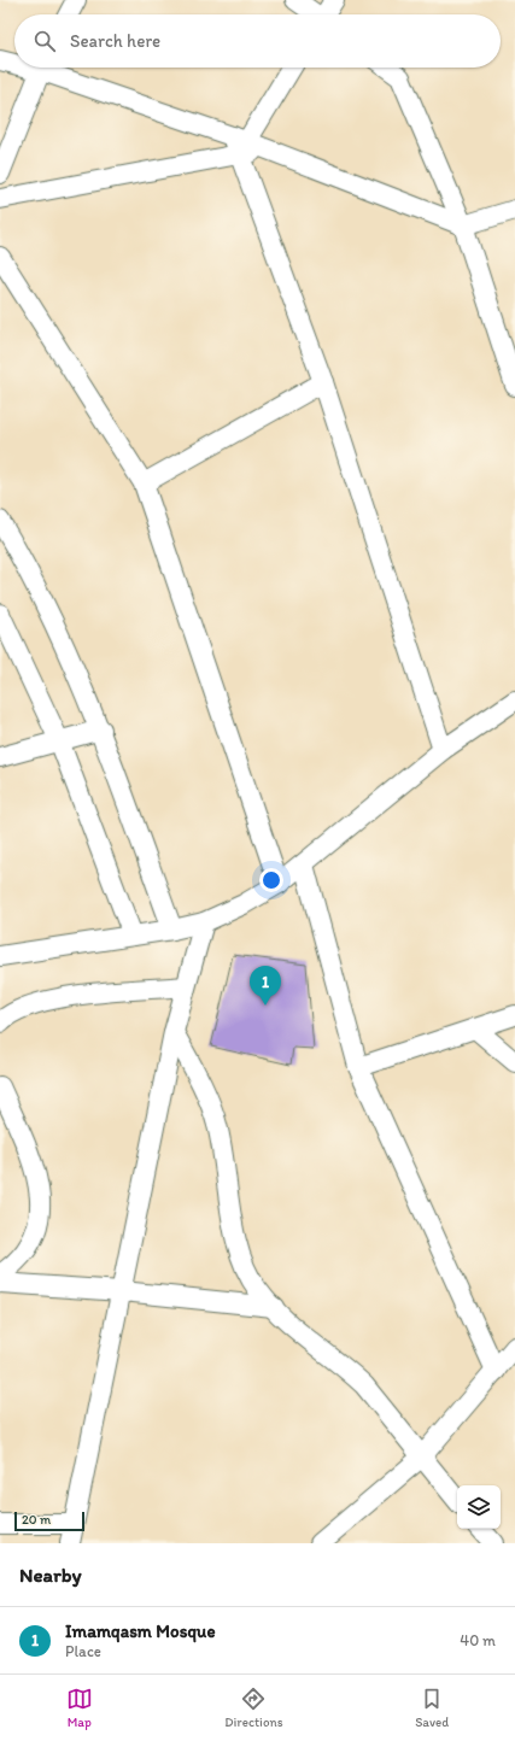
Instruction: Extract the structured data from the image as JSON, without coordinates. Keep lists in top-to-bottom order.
{
  "scale_bar": "20 m",
  "page": {
    "search": "Search here",
    "pins": "1",
    "scale": "20 m",
    "heading": "Nearby",
    "list": [
      {
        "mark": "1",
        "name": "Imamqasm Mosque",
        "note": "Place",
        "value": "40 m"
      }
    ],
    "nav": ["Map", "Directions", "Saved"]
  }
}
